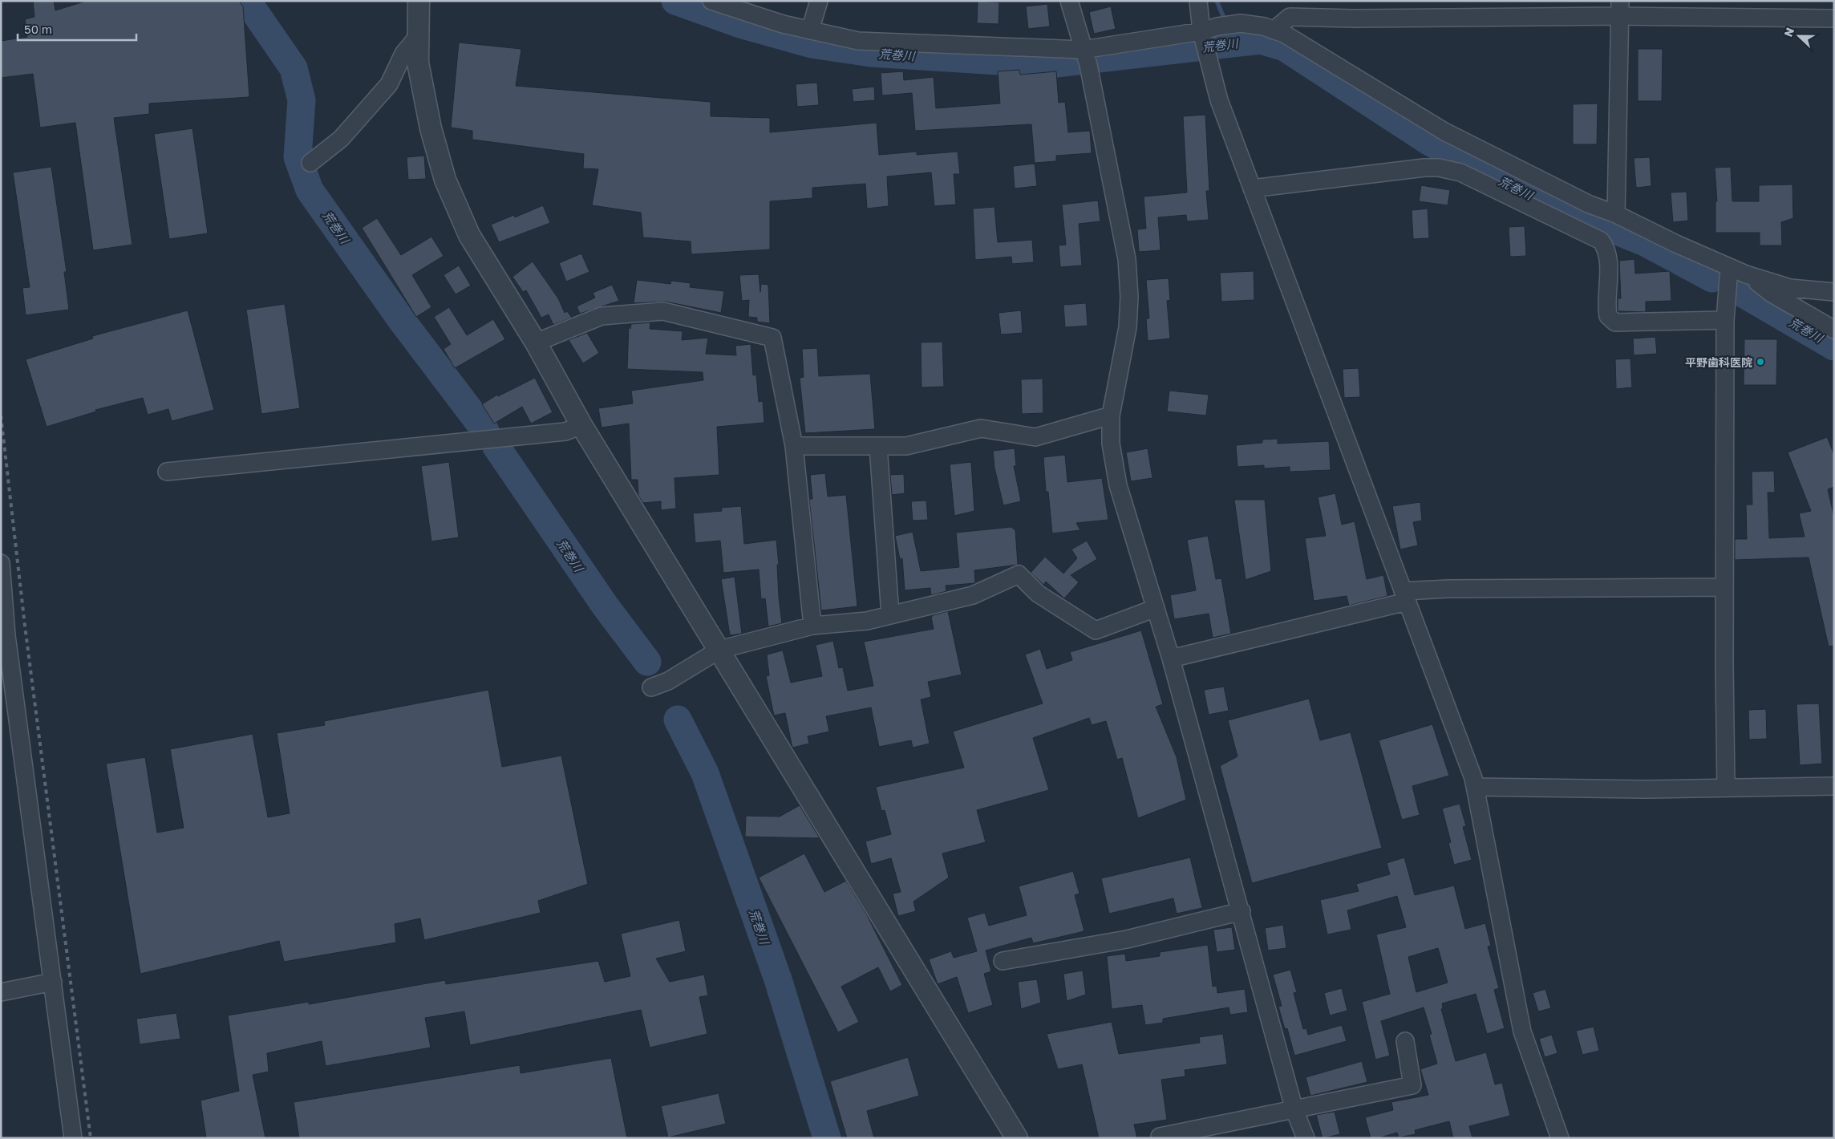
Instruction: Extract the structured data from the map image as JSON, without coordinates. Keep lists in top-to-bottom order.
{
  "water": ["荒巻川"],
  "places": ["平野歯科医院"],
  "scale_bar": "50 m",
  "north": "left"
}
